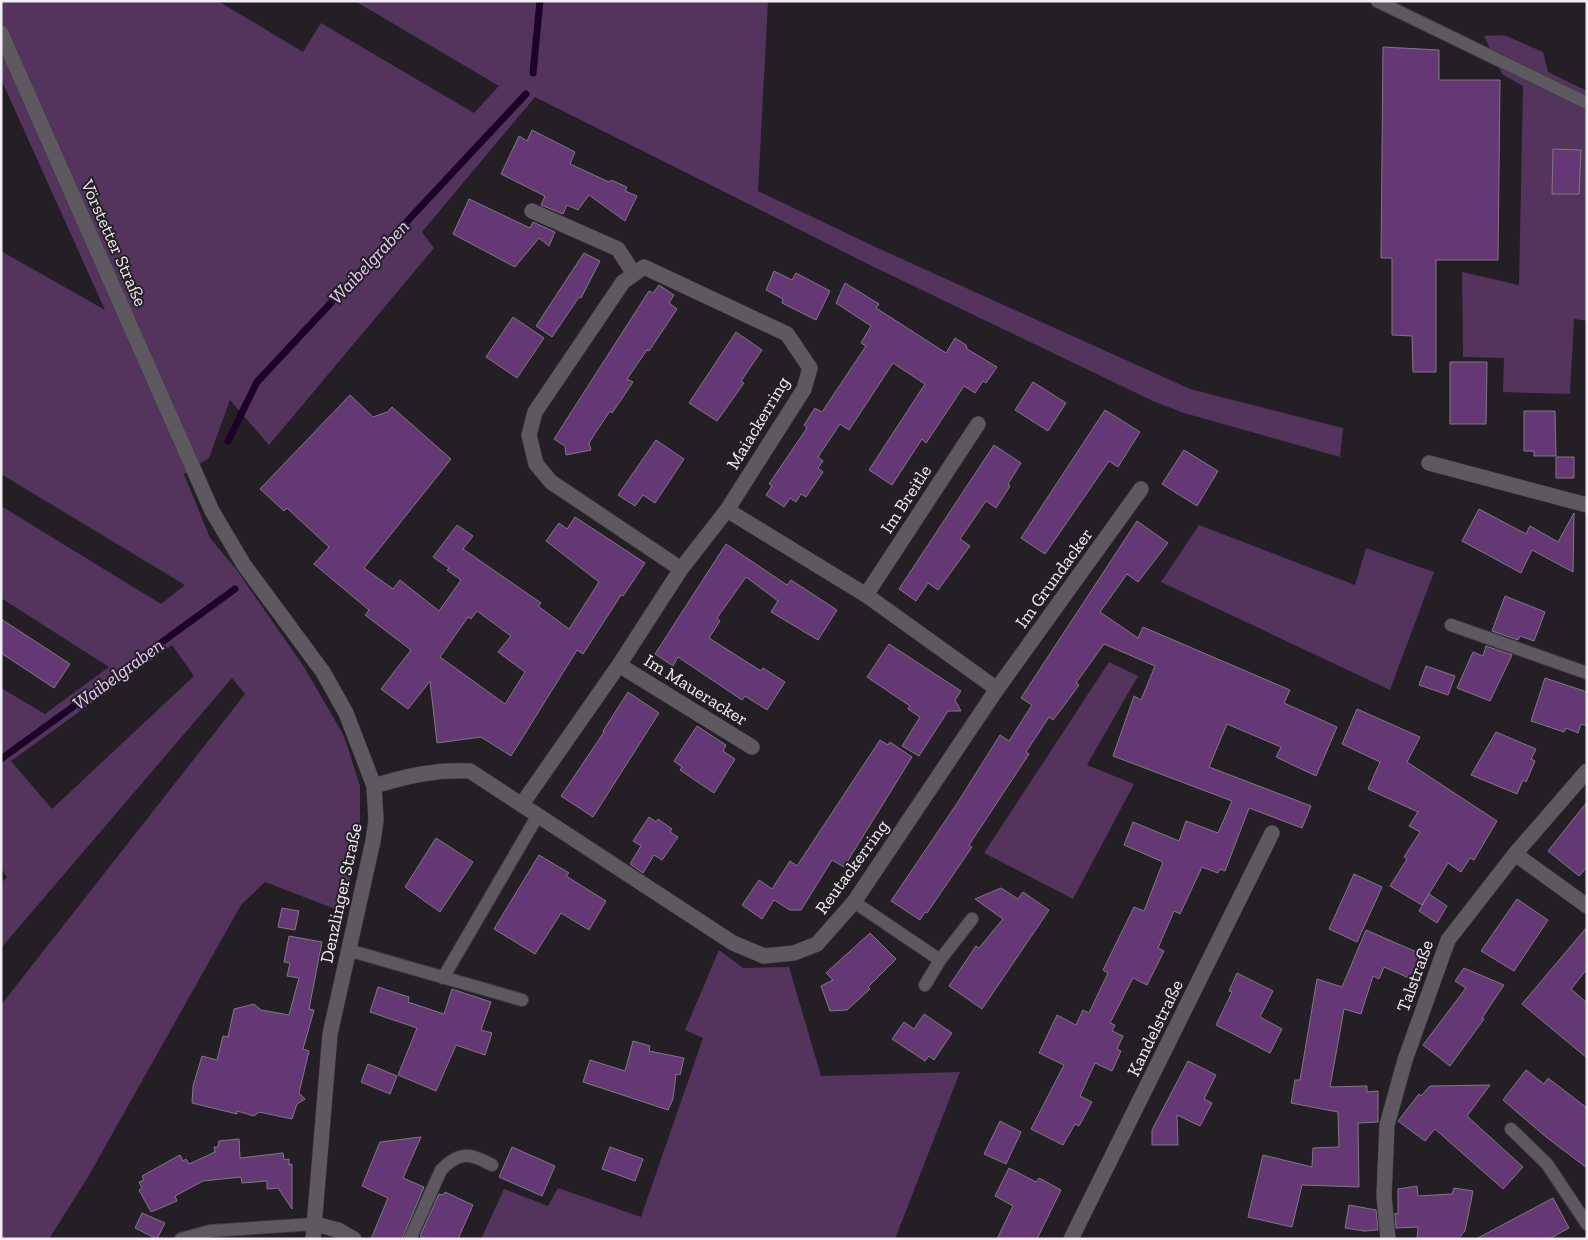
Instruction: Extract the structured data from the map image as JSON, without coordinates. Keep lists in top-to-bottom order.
{
  "streets": {
    "street": [
      "Vörstetter Straße",
      "Maiackerring",
      "Im Breitle",
      "Im Grundacker",
      "Im Maueracker",
      "Reutackerring",
      "Denzlinger Straße",
      "Talstraße",
      "Kandelstraße"
    ]
  },
  "crossings": [
    ["Vörstetter Straße", "Denzlinger Straße"],
    ["Maiackerring", "Im Maueracker"],
    ["Maiackerring", "Reutackerring"],
    ["Im Grundacker", "Reutackerring"],
    ["Reutackerring", "Denzlinger Straße"]
  ],
  "water": ["Waibelgraben"]
}
